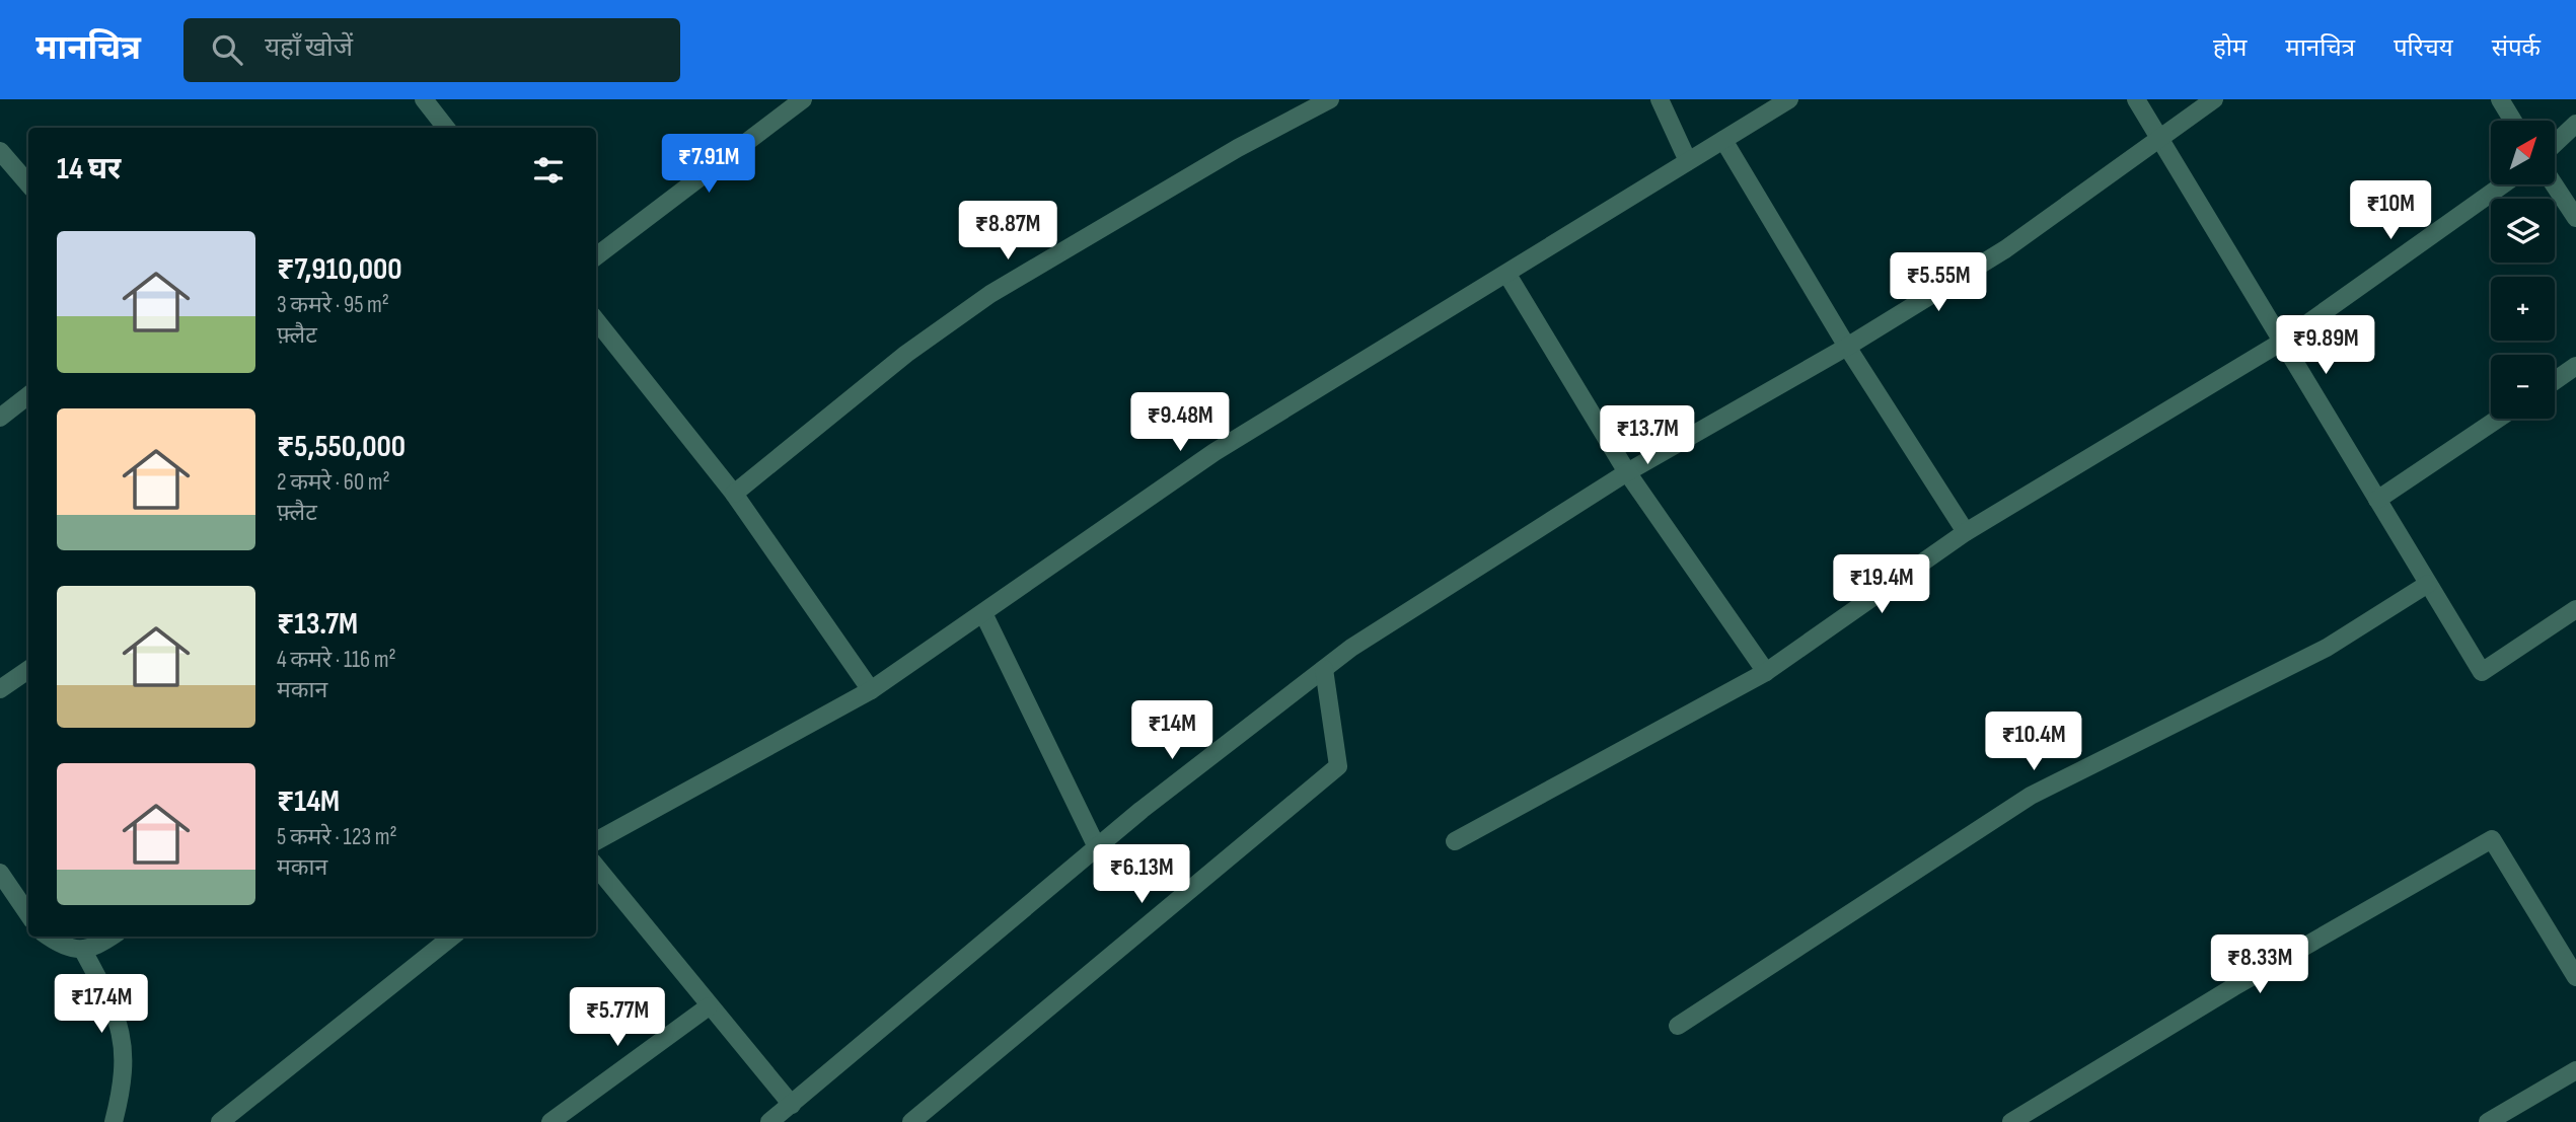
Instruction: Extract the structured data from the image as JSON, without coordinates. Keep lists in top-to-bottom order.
{
  "north": "top right",
  "page": {
    "header": "मानचित्र",
    "search": "यहाँ खोजें",
    "nav": [
      "होम",
      "मानचित्र",
      "परिचय",
      "संपर्क"
    ],
    "map_buttons": ["+", "−"],
    "heading": "14 घर",
    "price": [
      "₹7.91M",
      "₹10M",
      "₹8.87M",
      "₹5.55M",
      "₹9.89M",
      "₹9.48M",
      "₹13.7M",
      "₹19.4M",
      "₹14M",
      "₹10.4M",
      "₹6.13M",
      "₹8.33M",
      "₹17.4M",
      "₹5.77M"
    ],
    "list": [
      {
        "name": "₹7,910,000",
        "note": "3 कमरे · 95 m² · फ़्लैट"
      },
      {
        "name": "₹5,550,000",
        "note": "2 कमरे · 60 m² · फ़्लैट"
      },
      {
        "name": "₹13.7M",
        "note": "4 कमरे · 116 m² · मकान"
      },
      {
        "name": "₹14M",
        "note": "5 कमरे · 123 m² · मकान"
      }
    ]
  }
}
